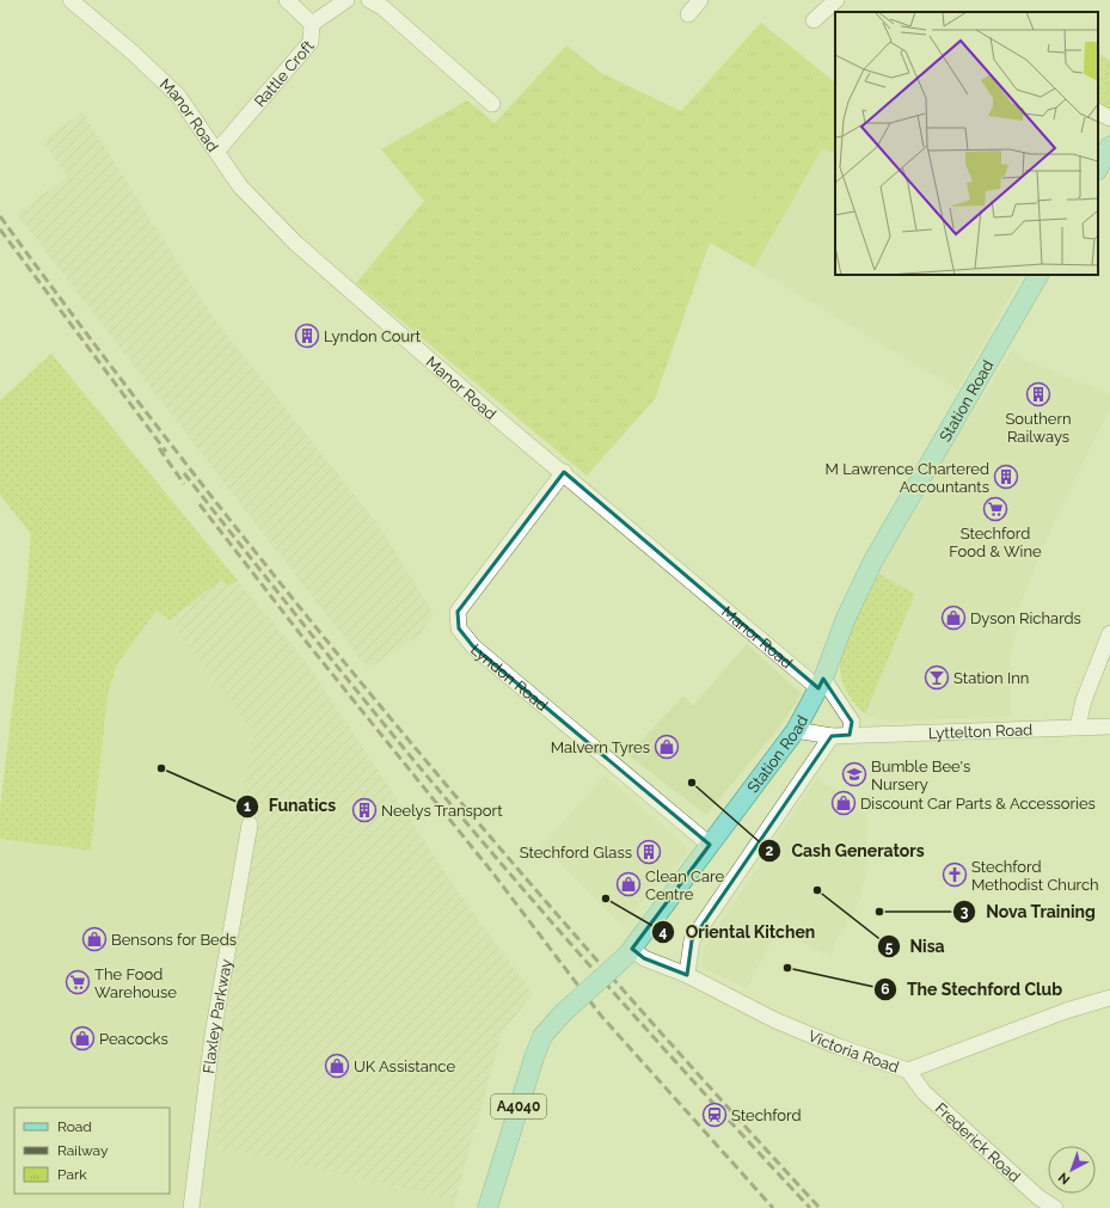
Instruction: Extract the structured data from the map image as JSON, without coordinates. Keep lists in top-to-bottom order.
{
  "streets": {
    "main road": ["Station Road", "A4040"],
    "street": [
      "Rattle Croft",
      "Manor Road",
      "Lyndon Road",
      "Lyttelton Road",
      "Flaxley Parkway",
      "Victoria Road",
      "Frederick Road"
    ]
  },
  "crossings": [
    ["Rattle Croft", "Manor Road"],
    ["Manor Road", "Station Road"],
    ["Manor Road", "Lyndon Road"],
    ["Station Road", "Lyndon Road"],
    ["Station Road", "Lyttelton Road"],
    ["Station Road", "Victoria Road"],
    ["Victoria Road", "Frederick Road"]
  ],
  "places": {
    "building": [
      "Lyndon Court",
      "Southern Railways",
      "M Lawrence Chartered Accountants",
      "Neelys Transport",
      "Stechford Glass"
    ],
    "supermarket": ["Stechford Food & Wine", "The Food Warehouse"],
    "shop": [
      "Dyson Richards",
      "Malvern Tyres",
      "Discount Car Parts & Accessories",
      "Clean Care Centre",
      "Bensons for Beds",
      "Peacocks",
      "UK Assistance"
    ],
    "bar": ["Station Inn"],
    "other": [
      "Funatics",
      "Cash Generators",
      "Nisa",
      "Oriental Kitchen",
      "Nova Training",
      "The Stechford Club"
    ],
    "school or university": ["Bumble Bee's Nursery"],
    "church": ["Stechford Methodist Church"],
    "station": ["Stechford"]
  },
  "legend": ["Road", "Railway", "Park"],
  "north": "bottom left"
}
